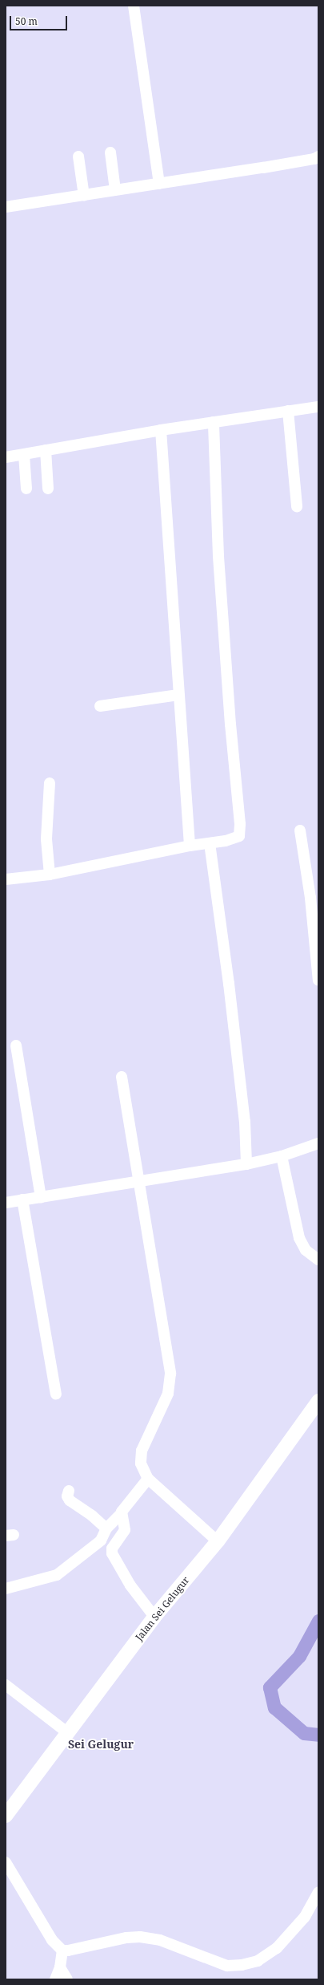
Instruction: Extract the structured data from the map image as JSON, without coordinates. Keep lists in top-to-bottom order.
{
  "streets": {
    "main road": ["Jalan Sei Gelugur"]
  },
  "districts": ["Sei Gelugur"],
  "scale_bar": "50 m"
}
